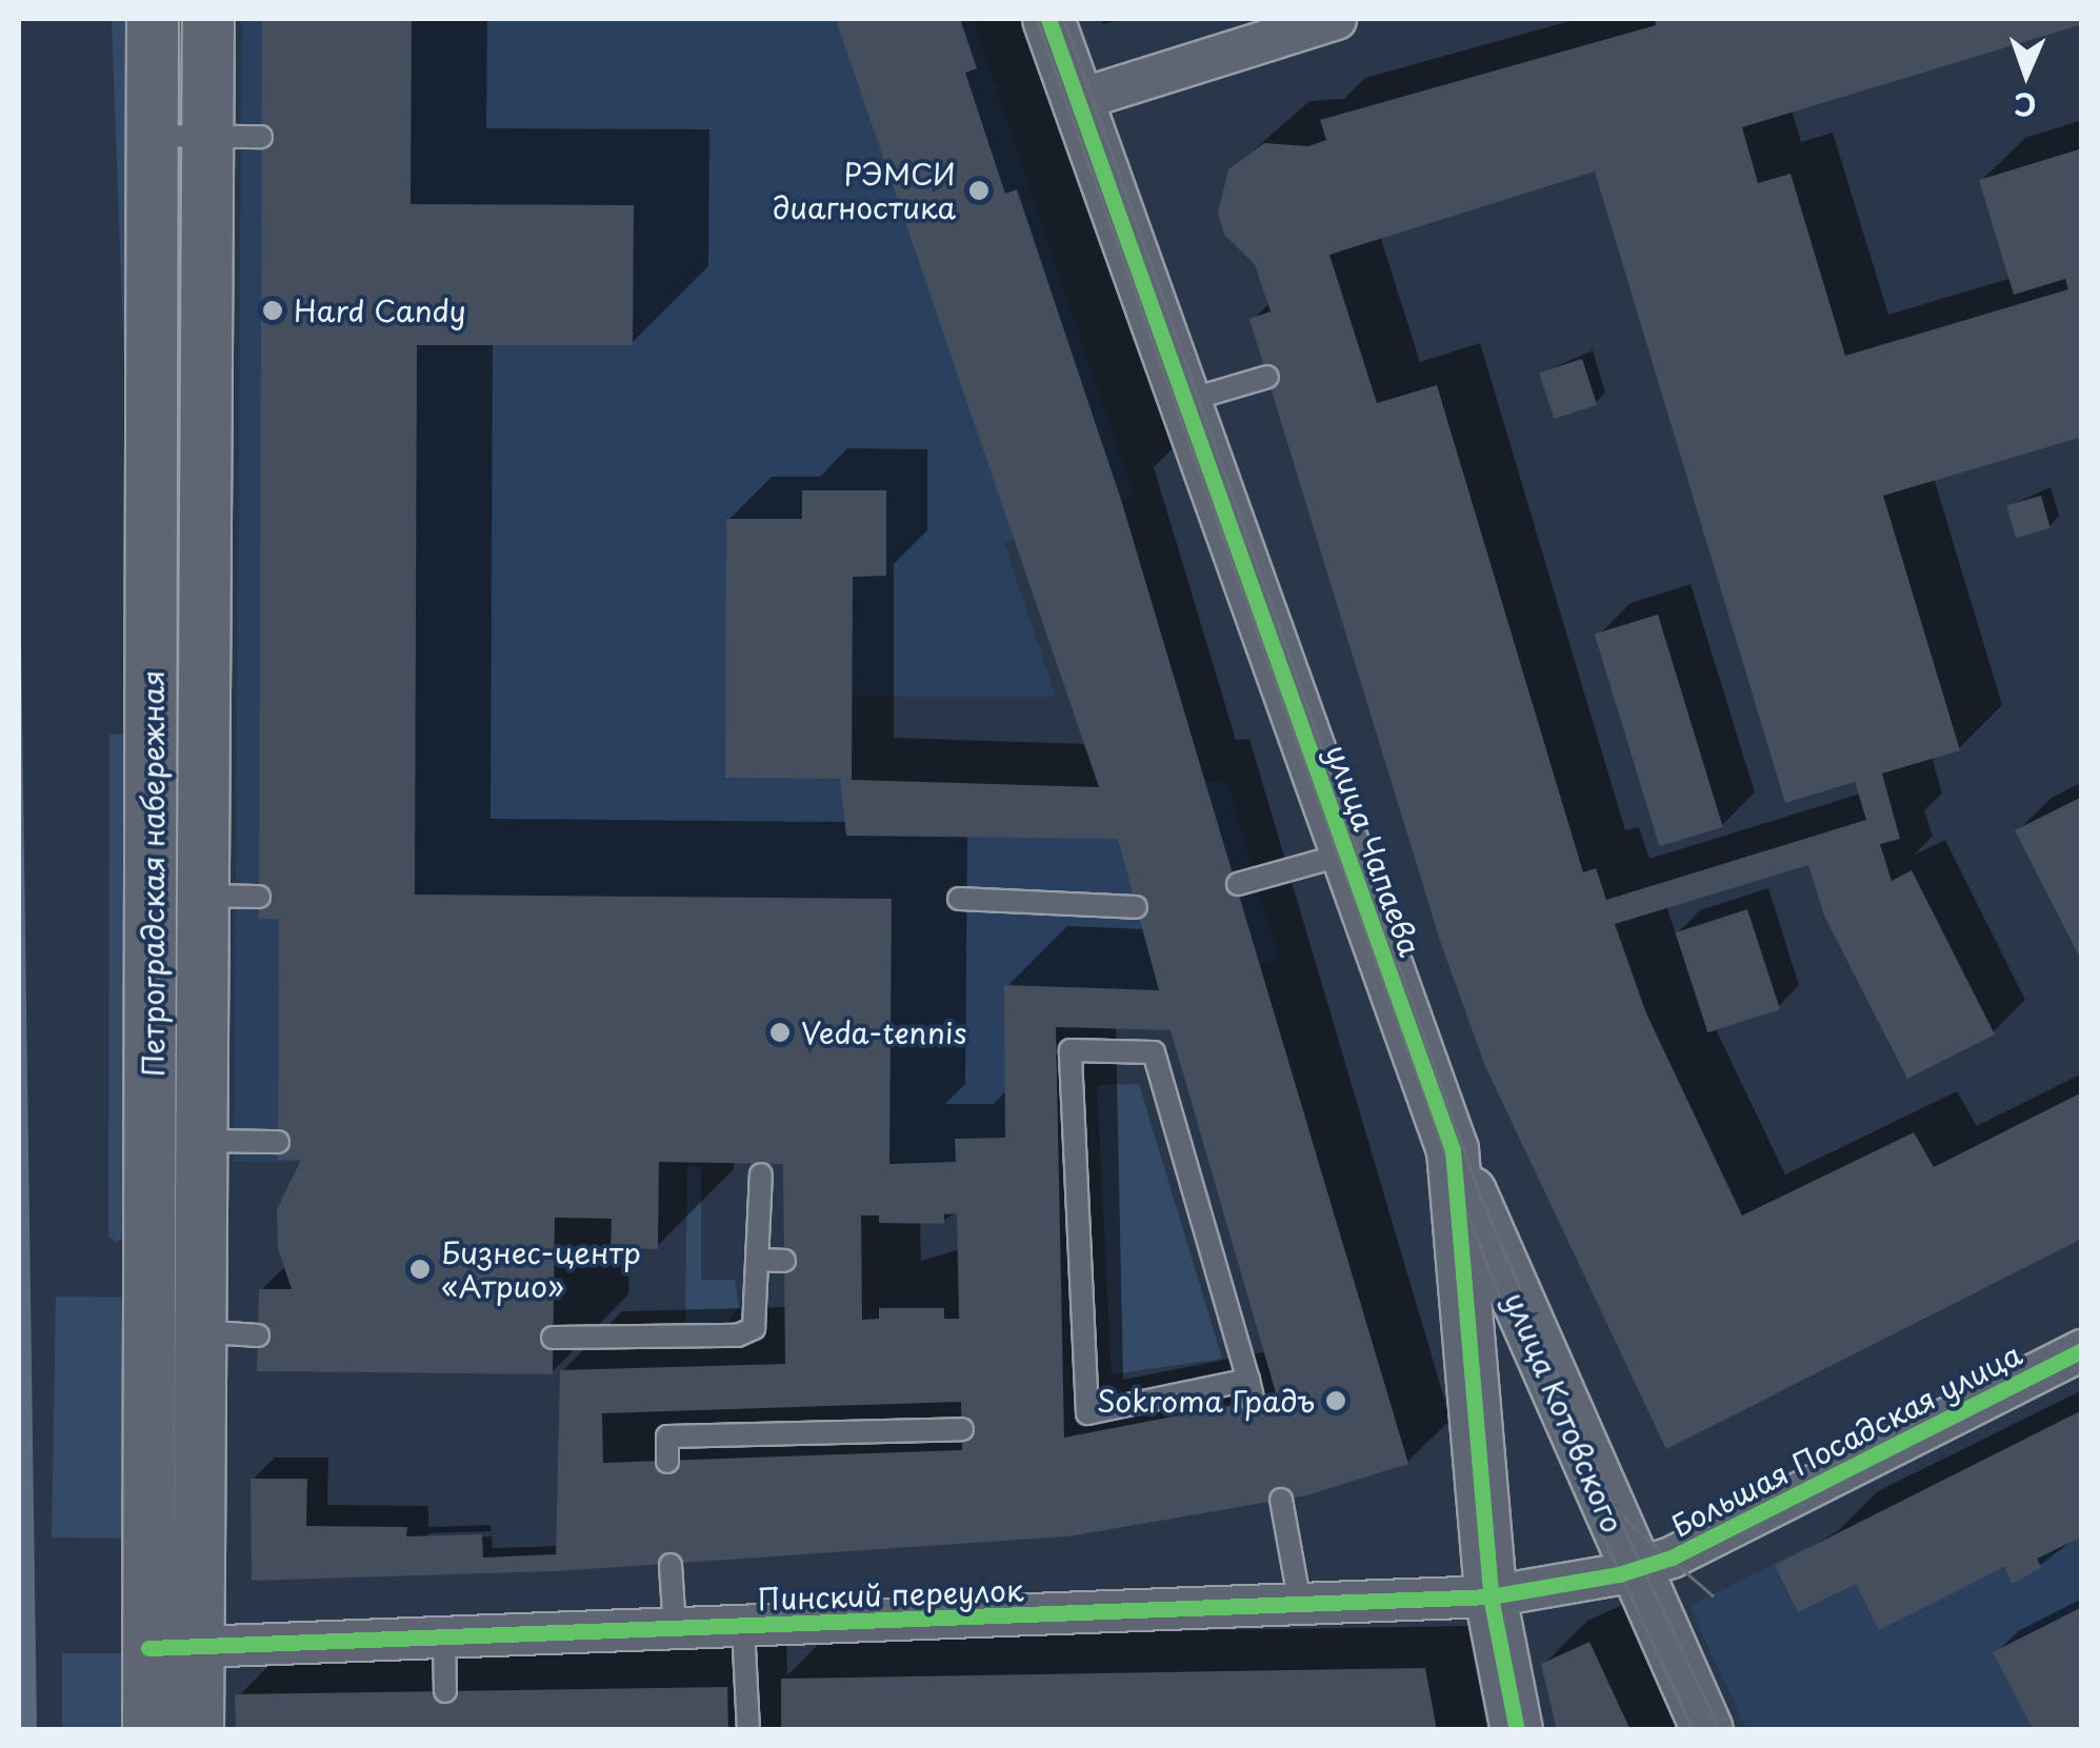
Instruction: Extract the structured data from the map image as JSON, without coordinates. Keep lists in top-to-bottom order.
{
  "streets": {
    "street": [
      "улица Чапаева",
      "Петроградская набережная",
      "улица Котовского",
      "Большая Посадская улица",
      "Пинский переулок"
    ]
  },
  "crossings": [
    ["улица Чапаева", "улица Котовского"],
    ["улица Чапаева", "Пинский переулок"],
    ["Петроградская набережная", "Пинский переулок"],
    ["улица Котовского", "Большая Посадская улица"],
    ["улица Котовского", "Пинский переулок"],
    ["Большая Посадская улица", "Пинский переулок"]
  ],
  "places": [
    "РЭМСИ диагностика",
    "Hard Candy",
    "Veda-tennis",
    "Бизнес-центр «Атрио»",
    "Sokroma Градъ"
  ],
  "north": "bottom"
}
